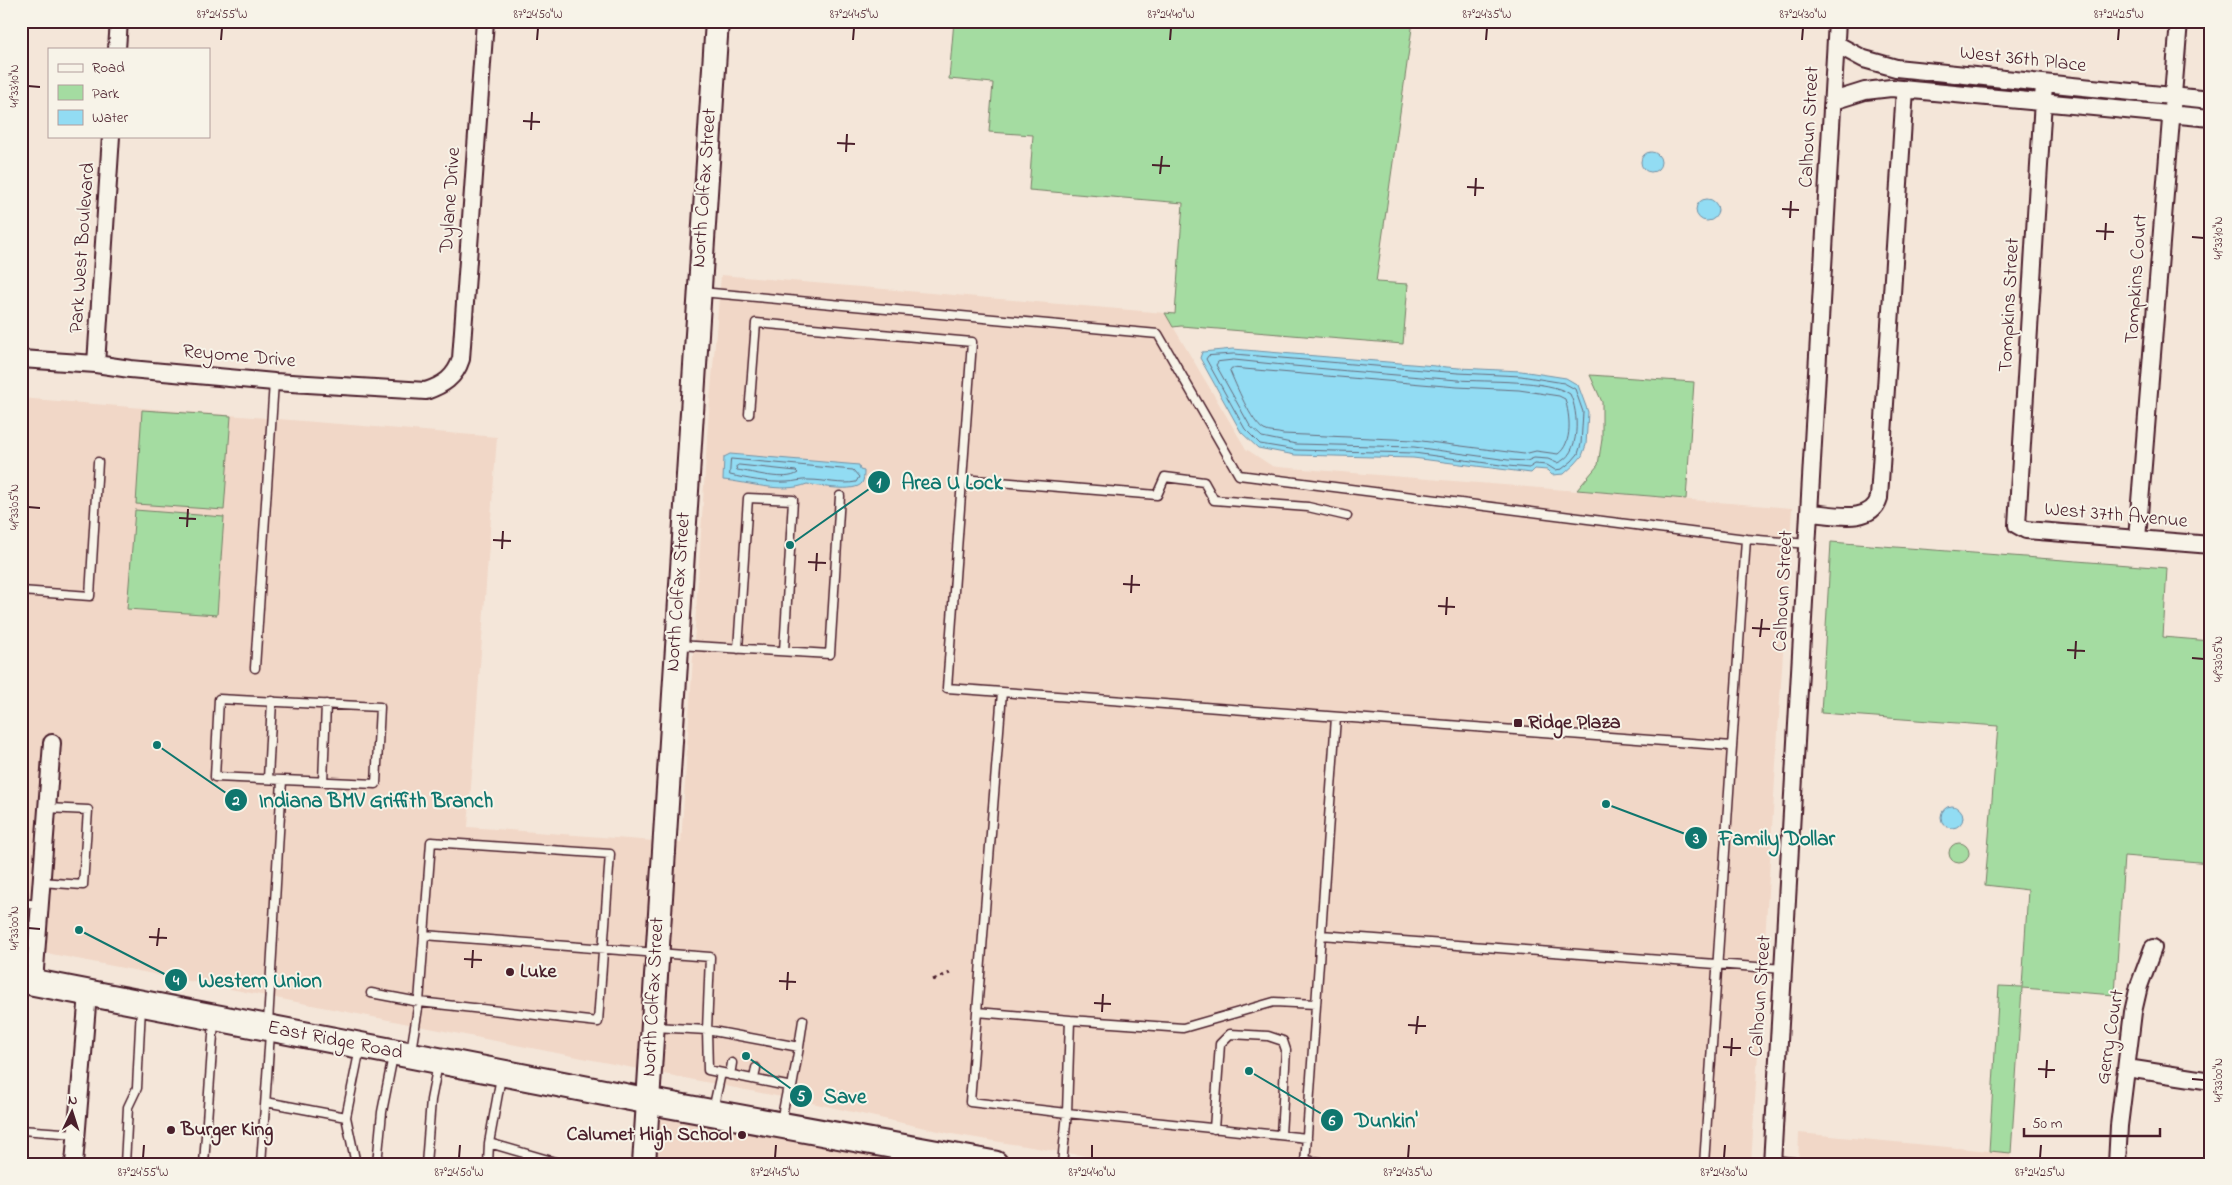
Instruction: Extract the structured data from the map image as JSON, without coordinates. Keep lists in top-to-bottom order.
{
  "streets": {
    "main road": ["East Ridge Road"],
    "street": [
      "West 36th Place",
      "Calhoun Street",
      "North Colfax Street",
      "Dylane Drive",
      "Park West Boulevard",
      "Tompkins Court",
      "Tompkins Street",
      "Reyome Drive",
      "West 37th Avenue",
      "Gerry Court"
    ]
  },
  "crossings": [
    ["West 36th Place", "Calhoun Street"],
    ["West 36th Place", "Tompkins Court"],
    ["West 36th Place", "Tompkins Street"],
    ["North Colfax Street", "East Ridge Road"],
    ["Dylane Drive", "Reyome Drive"],
    ["Park West Boulevard", "Reyome Drive"],
    ["Tompkins Court", "West 37th Avenue"],
    ["Tompkins Street", "West 37th Avenue"]
  ],
  "places": {
    "other": [
      "Area U Lock",
      "Indiana BMV Griffith Branch",
      "Family Dollar",
      "Western Union",
      "Luke",
      "Save",
      "Dunkin'",
      "Burger King",
      "Calumet High School"
    ],
    "transit": ["Ridge Plaza"]
  },
  "legend": ["Road", "Park", "Water"],
  "scale_bar": "50 m",
  "north": "top",
  "coordinates": [
    "87°24'55\"W",
    "87°24'50\"W",
    "87°24'45\"W",
    "87°24'40\"W",
    "87°24'35\"W",
    "87°24'30\"W",
    "87°24'25\"W",
    "41°33'10\"N",
    "41°33'05\"N",
    "41°33'00\"N"
  ]
}
